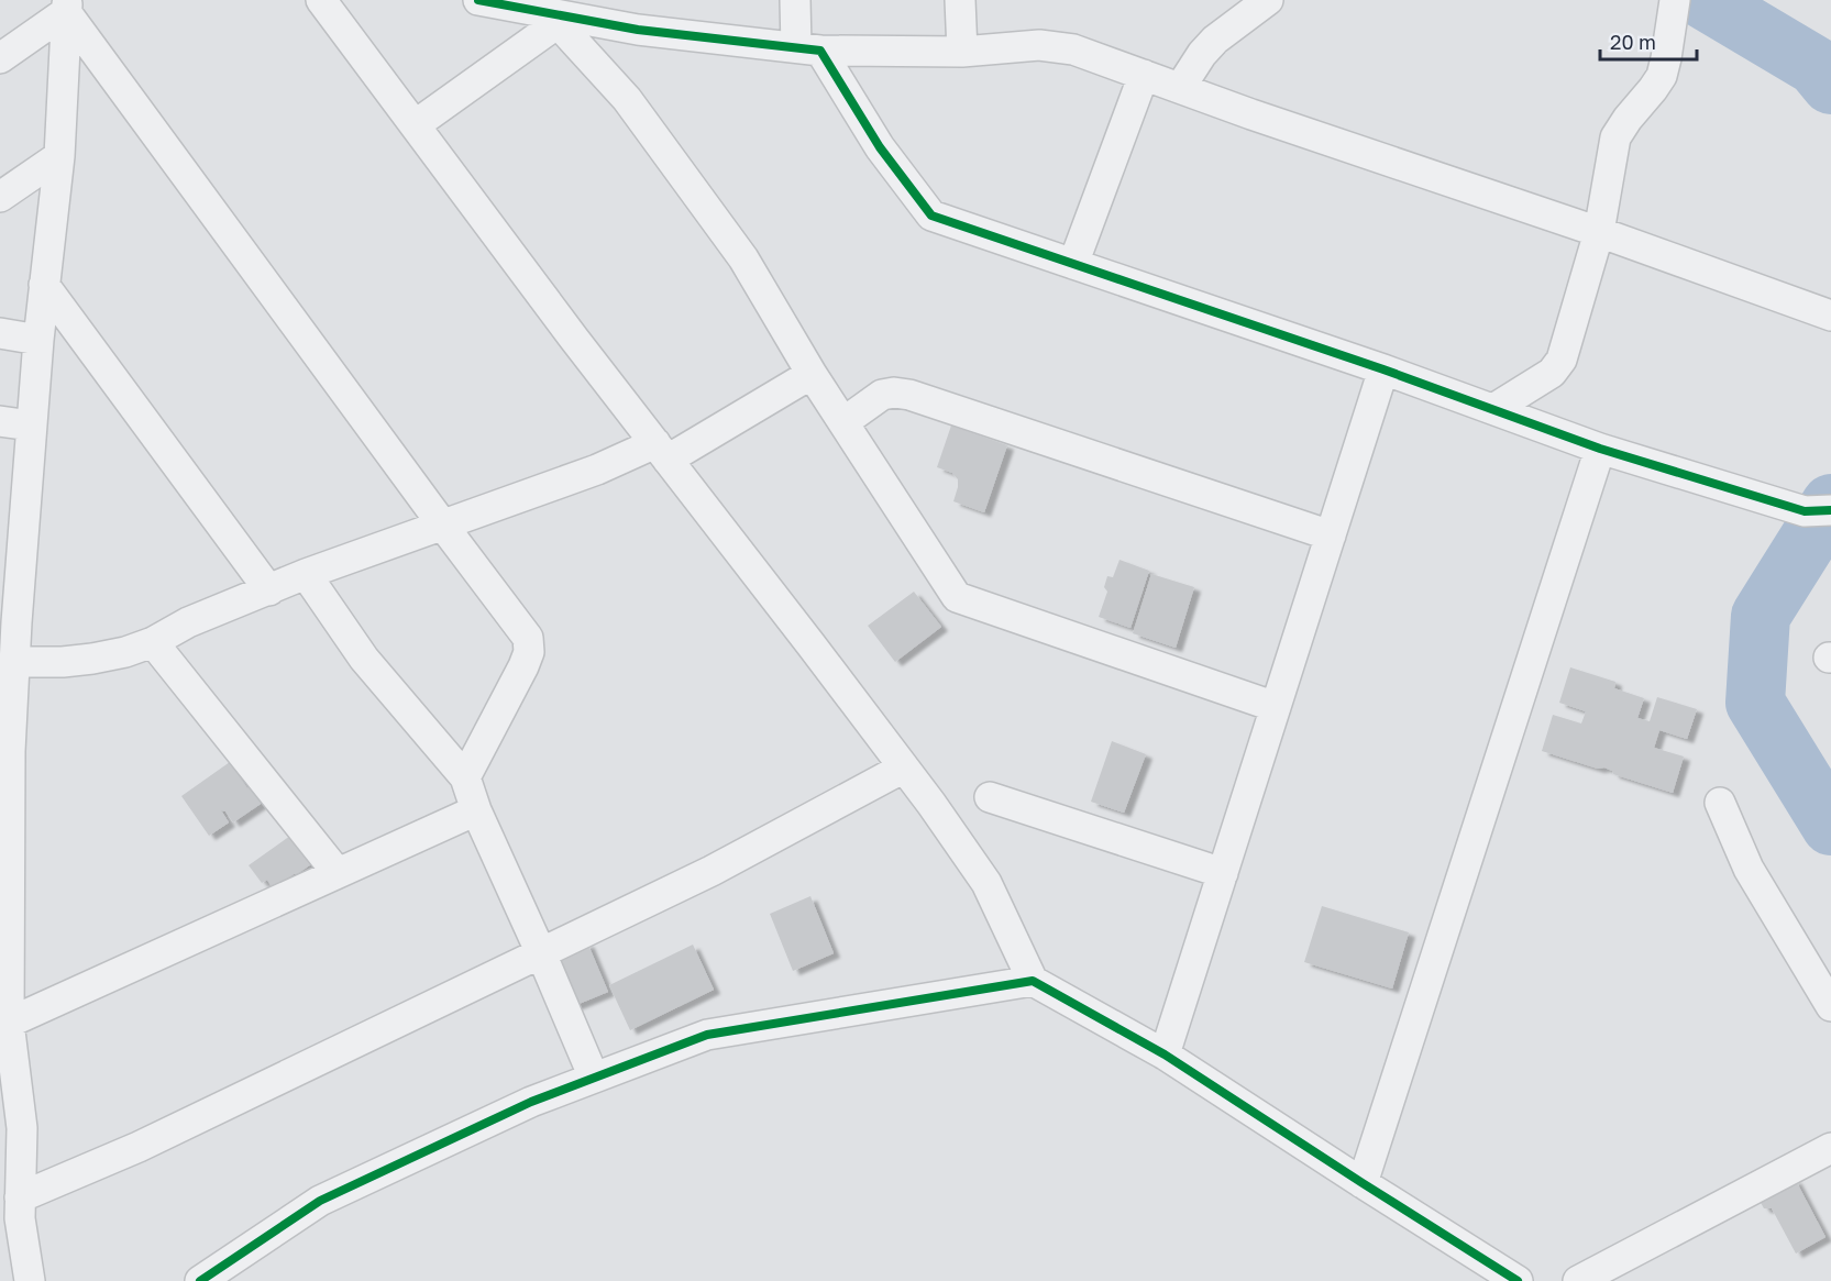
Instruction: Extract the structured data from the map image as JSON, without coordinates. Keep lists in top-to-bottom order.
{
  "scale_bar": "20 m"
}
